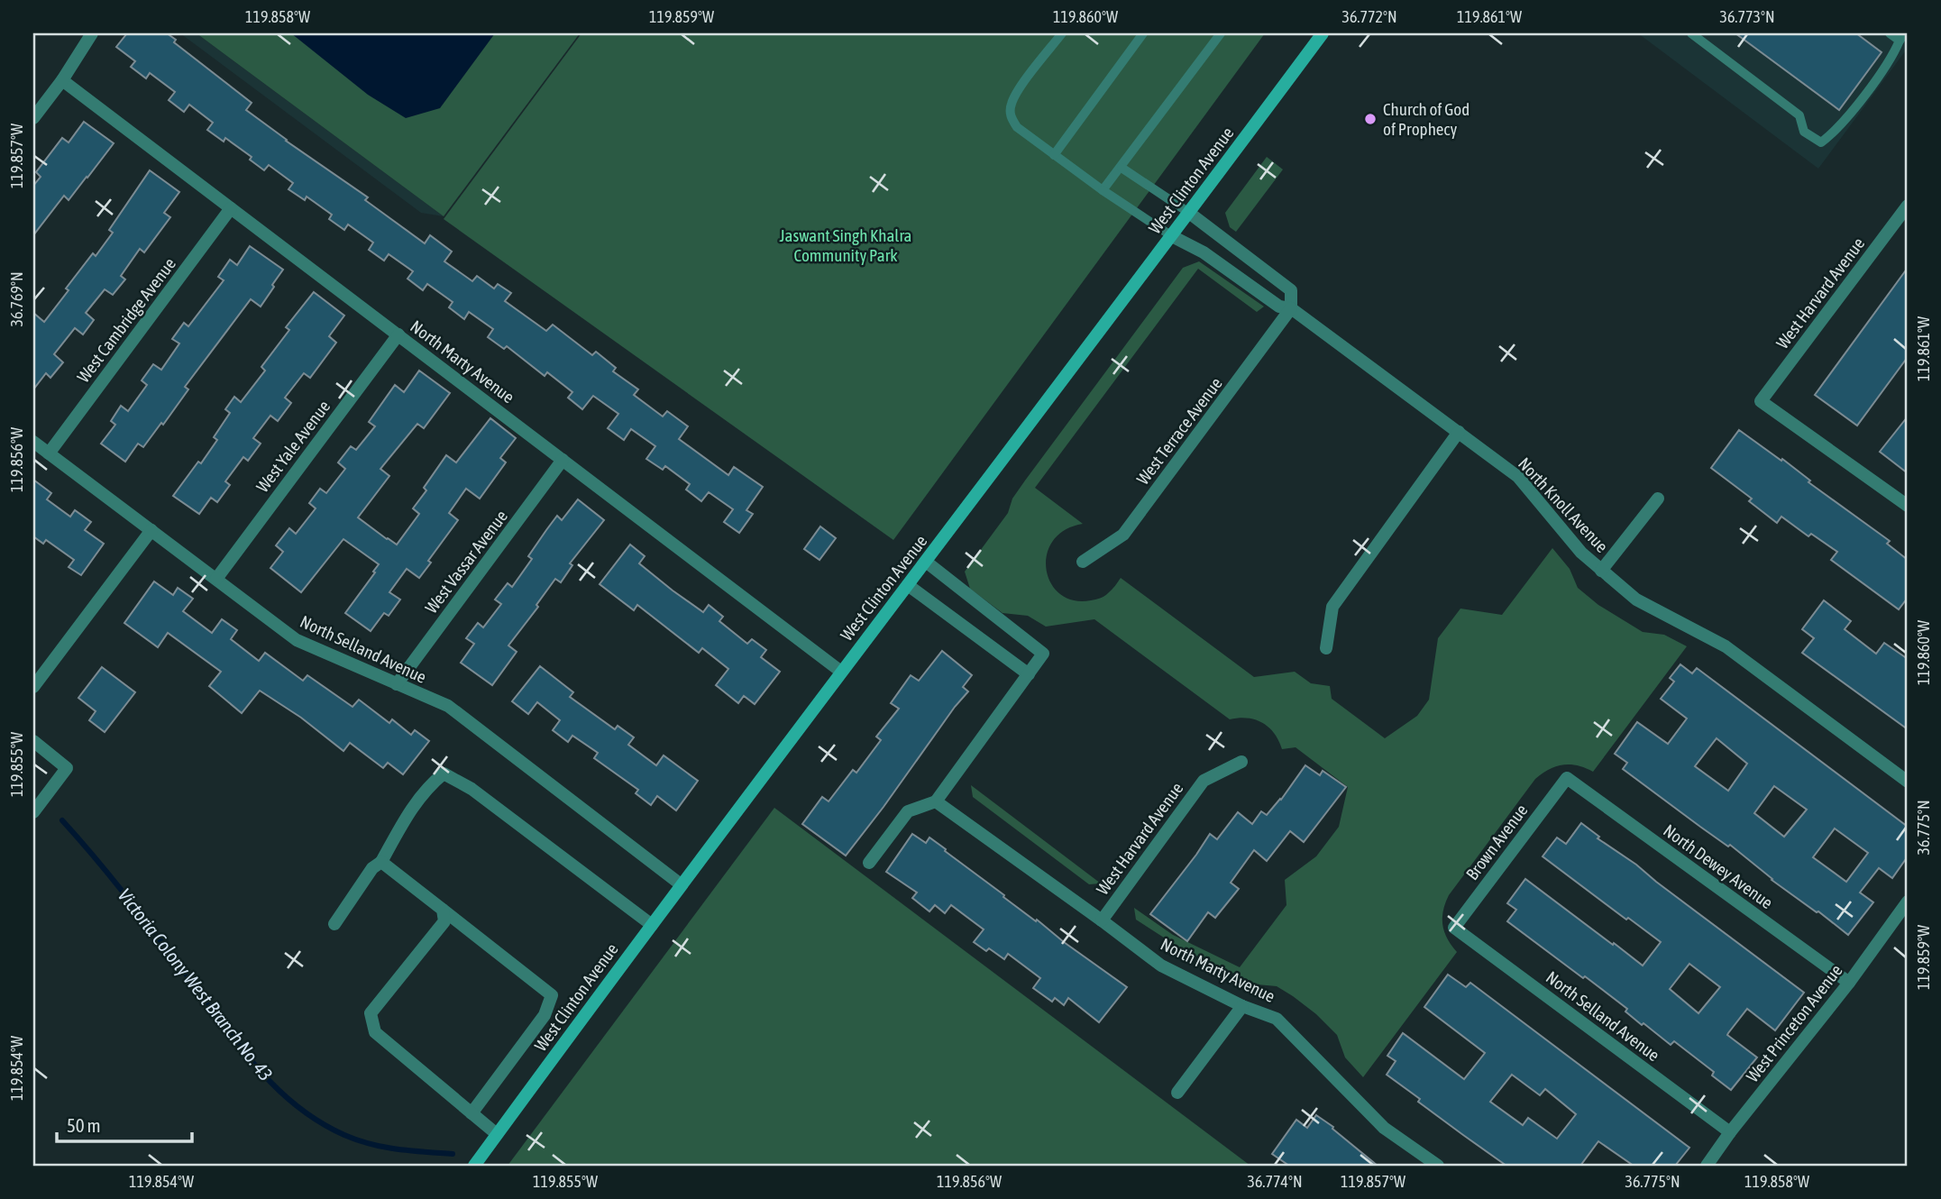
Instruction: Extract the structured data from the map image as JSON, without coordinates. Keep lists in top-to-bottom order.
{
  "streets": {
    "main road": ["West Clinton Avenue"],
    "street": [
      "West Harvard Avenue",
      "West Cambridge Avenue",
      "North Marty Avenue",
      "West Terrace Avenue",
      "West Yale Avenue",
      "North Knoll Avenue",
      "West Vassar Avenue",
      "North Selland Avenue",
      "Brown Avenue",
      "North Dewey Avenue",
      "West Princeton Avenue"
    ]
  },
  "crossings": [
    ["West Clinton Avenue", "North Marty Avenue"],
    ["West Clinton Avenue", "North Knoll Avenue"],
    ["West Clinton Avenue", "North Selland Avenue"],
    ["West Harvard Avenue", "North Marty Avenue"],
    ["West Cambridge Avenue", "North Marty Avenue"],
    ["West Cambridge Avenue", "North Selland Avenue"],
    ["North Marty Avenue", "West Yale Avenue"],
    ["North Marty Avenue", "West Vassar Avenue"],
    ["West Terrace Avenue", "North Knoll Avenue"],
    ["West Yale Avenue", "North Selland Avenue"],
    ["West Vassar Avenue", "North Selland Avenue"],
    ["North Selland Avenue", "Brown Avenue"],
    ["North Selland Avenue", "West Princeton Avenue"],
    ["Brown Avenue", "North Dewey Avenue"],
    ["North Dewey Avenue", "West Princeton Avenue"]
  ],
  "water": ["Victoria Colony West Branch No. 43"],
  "parks": ["Jaswant Singh Khalra Community Park"],
  "places": ["Church of God of Prophecy"],
  "scale_bar": "50 m",
  "coordinates": [
    "119.858°W",
    "119.859°W",
    "119.860°W",
    "36.772°N",
    "119.861°W",
    "36.773°N",
    "119.857°W",
    "36.769°N",
    "119.856°W",
    "119.855°W",
    "36.775°N",
    "119.854°W",
    "36.774°N"
  ]
}
